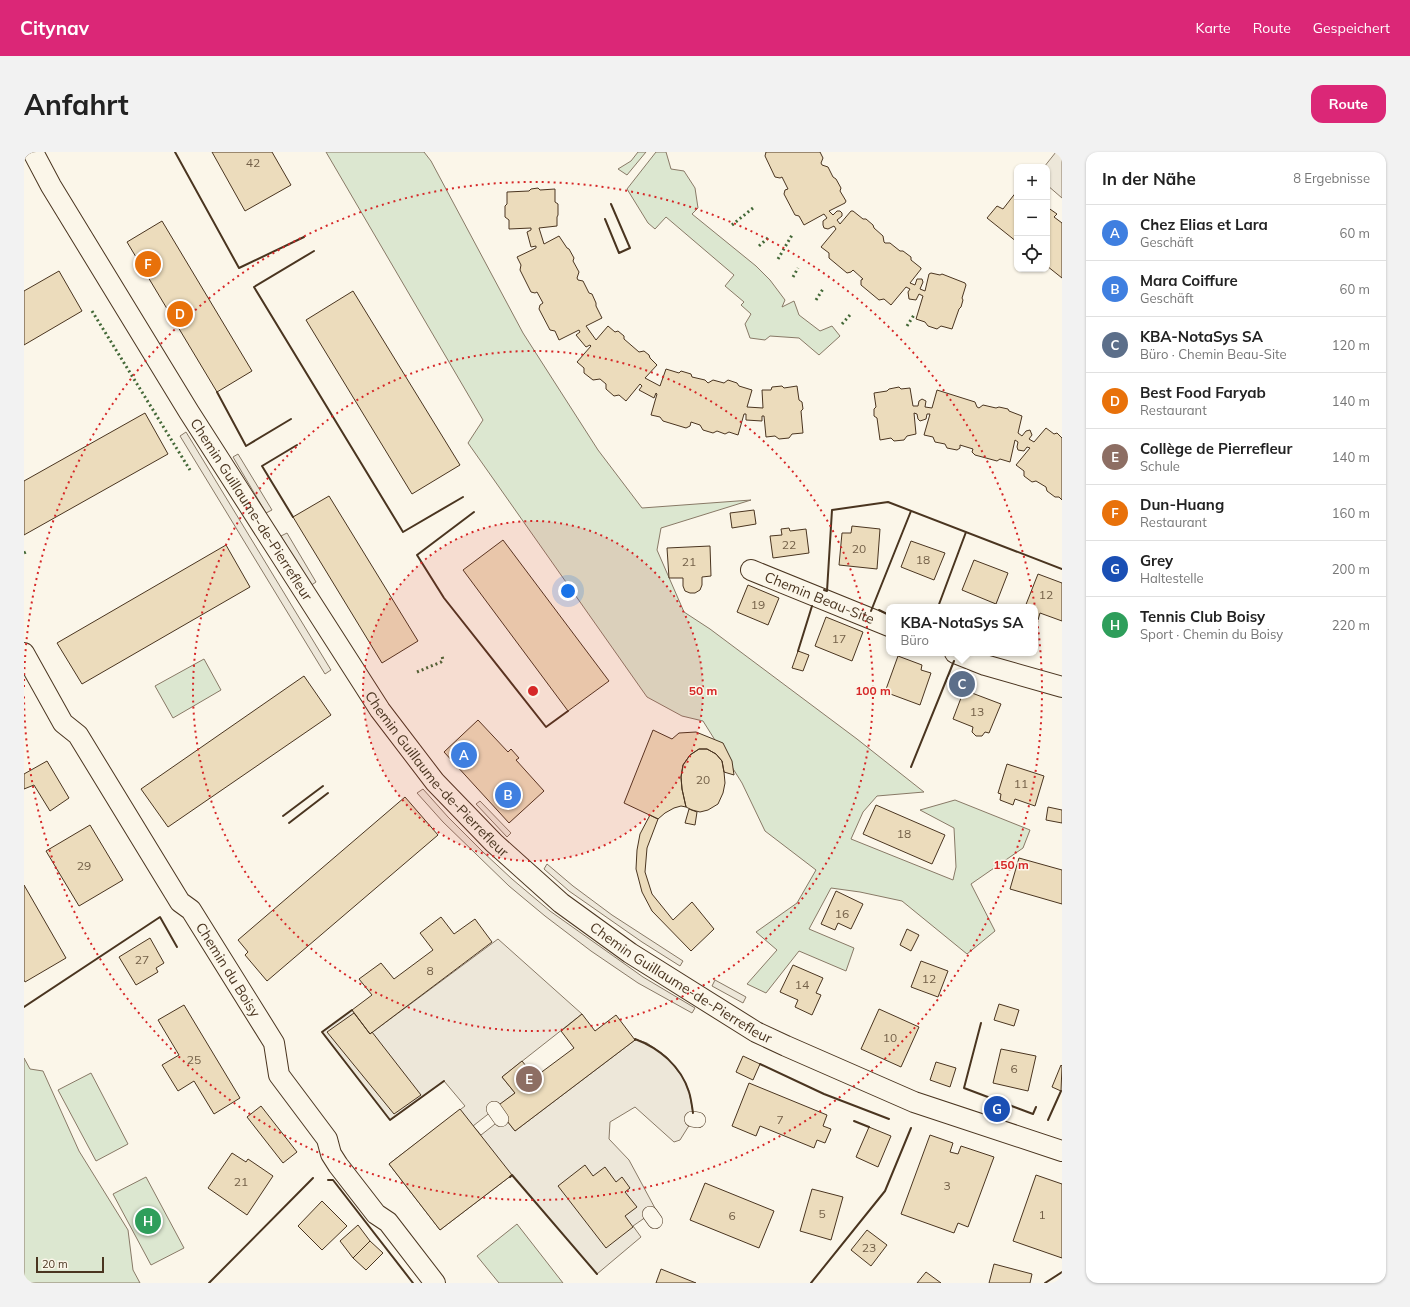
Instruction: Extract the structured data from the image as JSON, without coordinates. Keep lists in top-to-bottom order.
{
  "streets": {
    "street": ["Chemin Guillaume-de-Pierrefleur", "Chemin Beau-Site", "Chemin du Boisy"]
  },
  "house_numbers": [
    "42",
    "22",
    "20",
    "18",
    "21",
    "12",
    "19",
    "17",
    "13",
    "20",
    "11",
    "18",
    "29",
    "16",
    "27",
    "8",
    "12",
    "14",
    "10",
    "25",
    "6",
    "7",
    "21",
    "3",
    "5",
    "1",
    "6",
    "23"
  ],
  "scale_bar": "20 m",
  "page": {
    "header": "Citynav",
    "nav": ["Karte", "Route", "Gespeichert"],
    "buttons": "Route",
    "title": "Anfahrt",
    "heading": ["In der Nähe", "8 Ergebnisse"],
    "map_buttons": ["+", "−"],
    "list": [
      {
        "mark": "A",
        "name": "Chez Elias et Lara",
        "note": "Geschäft",
        "value": "60 m"
      },
      {
        "mark": "B",
        "name": "Mara Coiffure",
        "note": "Geschäft",
        "value": "60 m"
      },
      {
        "mark": "C",
        "name": "KBA-NotaSys SA",
        "note": "Büro · Chemin Beau-Site",
        "value": "120 m"
      },
      {
        "mark": "D",
        "name": "Best Food Faryab",
        "note": "Restaurant",
        "value": "140 m"
      },
      {
        "mark": "E",
        "name": "Collège de Pierrefleur",
        "note": "Schule",
        "value": "140 m"
      },
      {
        "mark": "F",
        "name": "Dun-Huang",
        "note": "Restaurant",
        "value": "160 m"
      },
      {
        "mark": "G",
        "name": "Grey",
        "note": "Haltestelle",
        "value": "200 m"
      },
      {
        "mark": "H",
        "name": "Tennis Club Boisy",
        "note": "Sport · Chemin du Boisy",
        "value": "220 m"
      }
    ],
    "pins": [
      "F",
      "D",
      "C",
      "A",
      "B",
      "E",
      "G",
      "H"
    ],
    "popup": ["KBA-NotaSys SA", "Büro"],
    "scale": "20 m"
  },
  "rings": ["50 m", "100 m", "150 m"]
}
